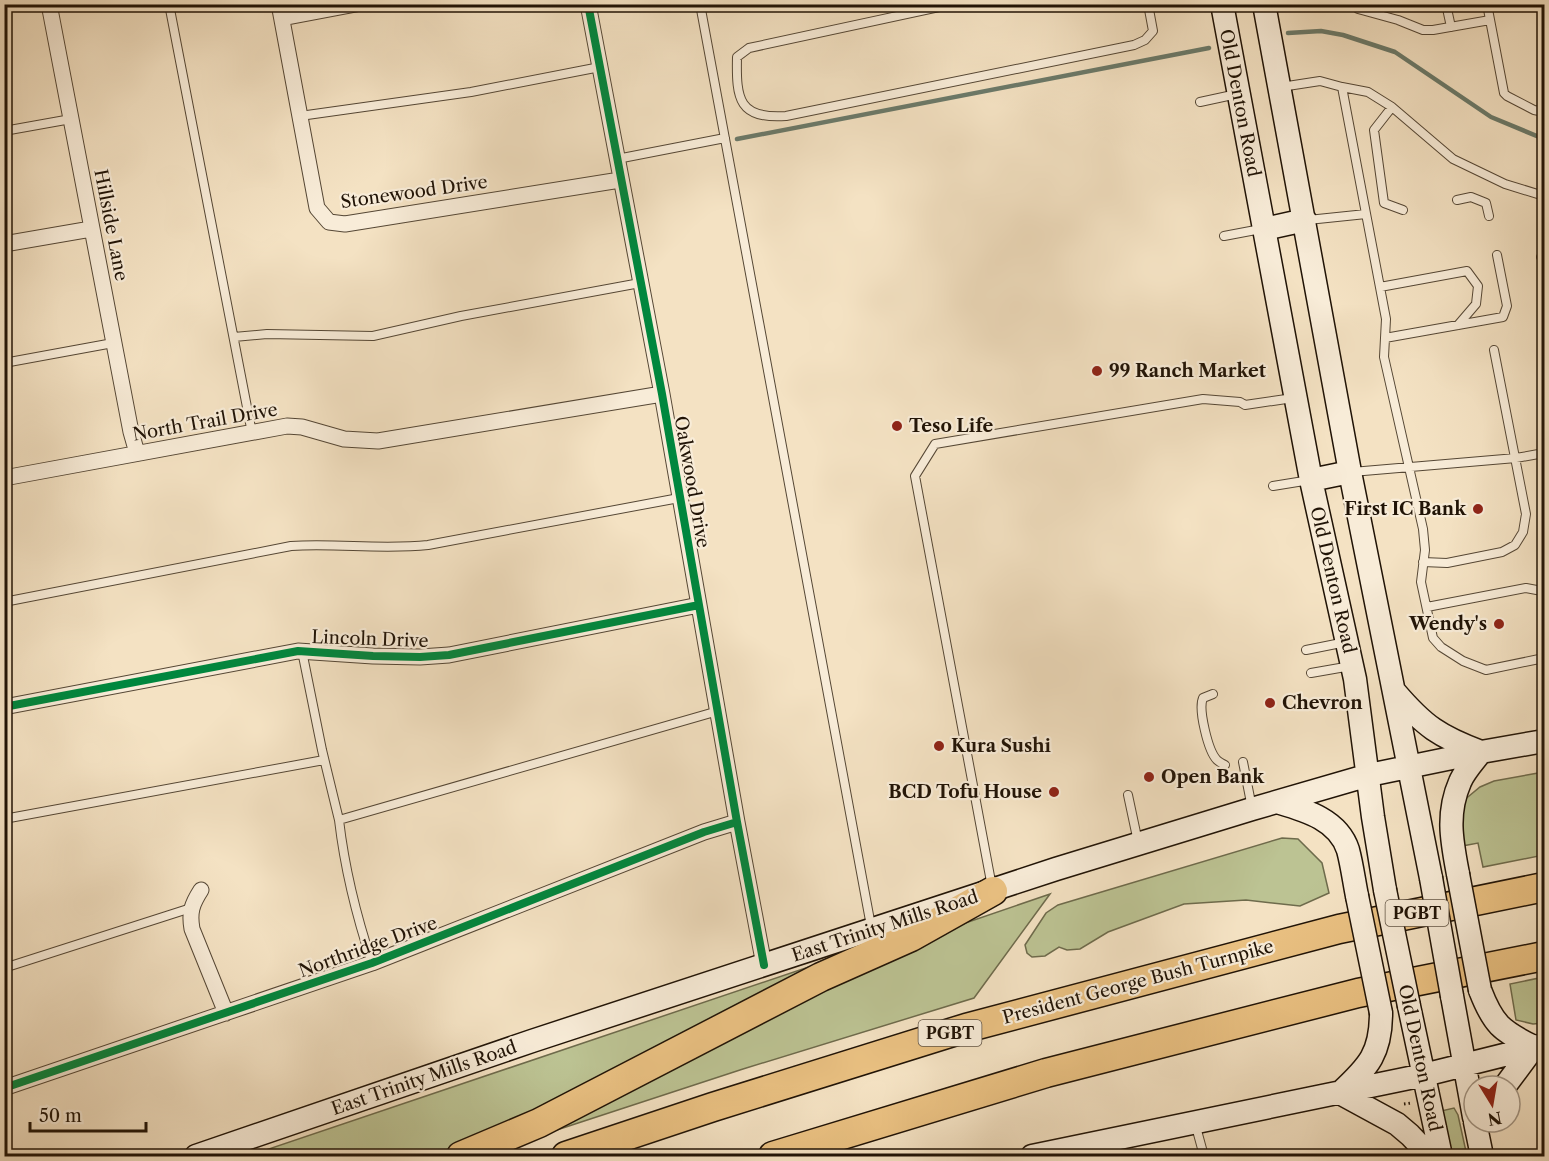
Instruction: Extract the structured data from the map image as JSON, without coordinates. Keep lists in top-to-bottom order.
{
  "streets": {
    "highway": ["PGBT", "President George Bush Turnpike"],
    "main road": ["Old Denton Road", "East Trinity Mills Road"],
    "street": [
      "Stonewood Drive",
      "Hillside Lane",
      "North Trail Drive",
      "Oakwood Drive",
      "Lincoln Drive",
      "Northridge Drive"
    ]
  },
  "crossings": [
    ["Old Denton Road", "East Trinity Mills Road"],
    ["Stonewood Drive", "Oakwood Drive"],
    ["Hillside Lane", "North Trail Drive"],
    ["North Trail Drive", "Oakwood Drive"],
    ["Oakwood Drive", "Lincoln Drive"],
    ["Oakwood Drive", "East Trinity Mills Road"],
    ["Oakwood Drive", "Northridge Drive"]
  ],
  "places": [
    "99 Ranch Market",
    "Teso Life",
    "First IC Bank",
    "Wendy's",
    "Chevron",
    "Kura Sushi",
    "Open Bank",
    "BCD Tofu House"
  ],
  "scale_bar": "50 m",
  "north": "bottom"
}
